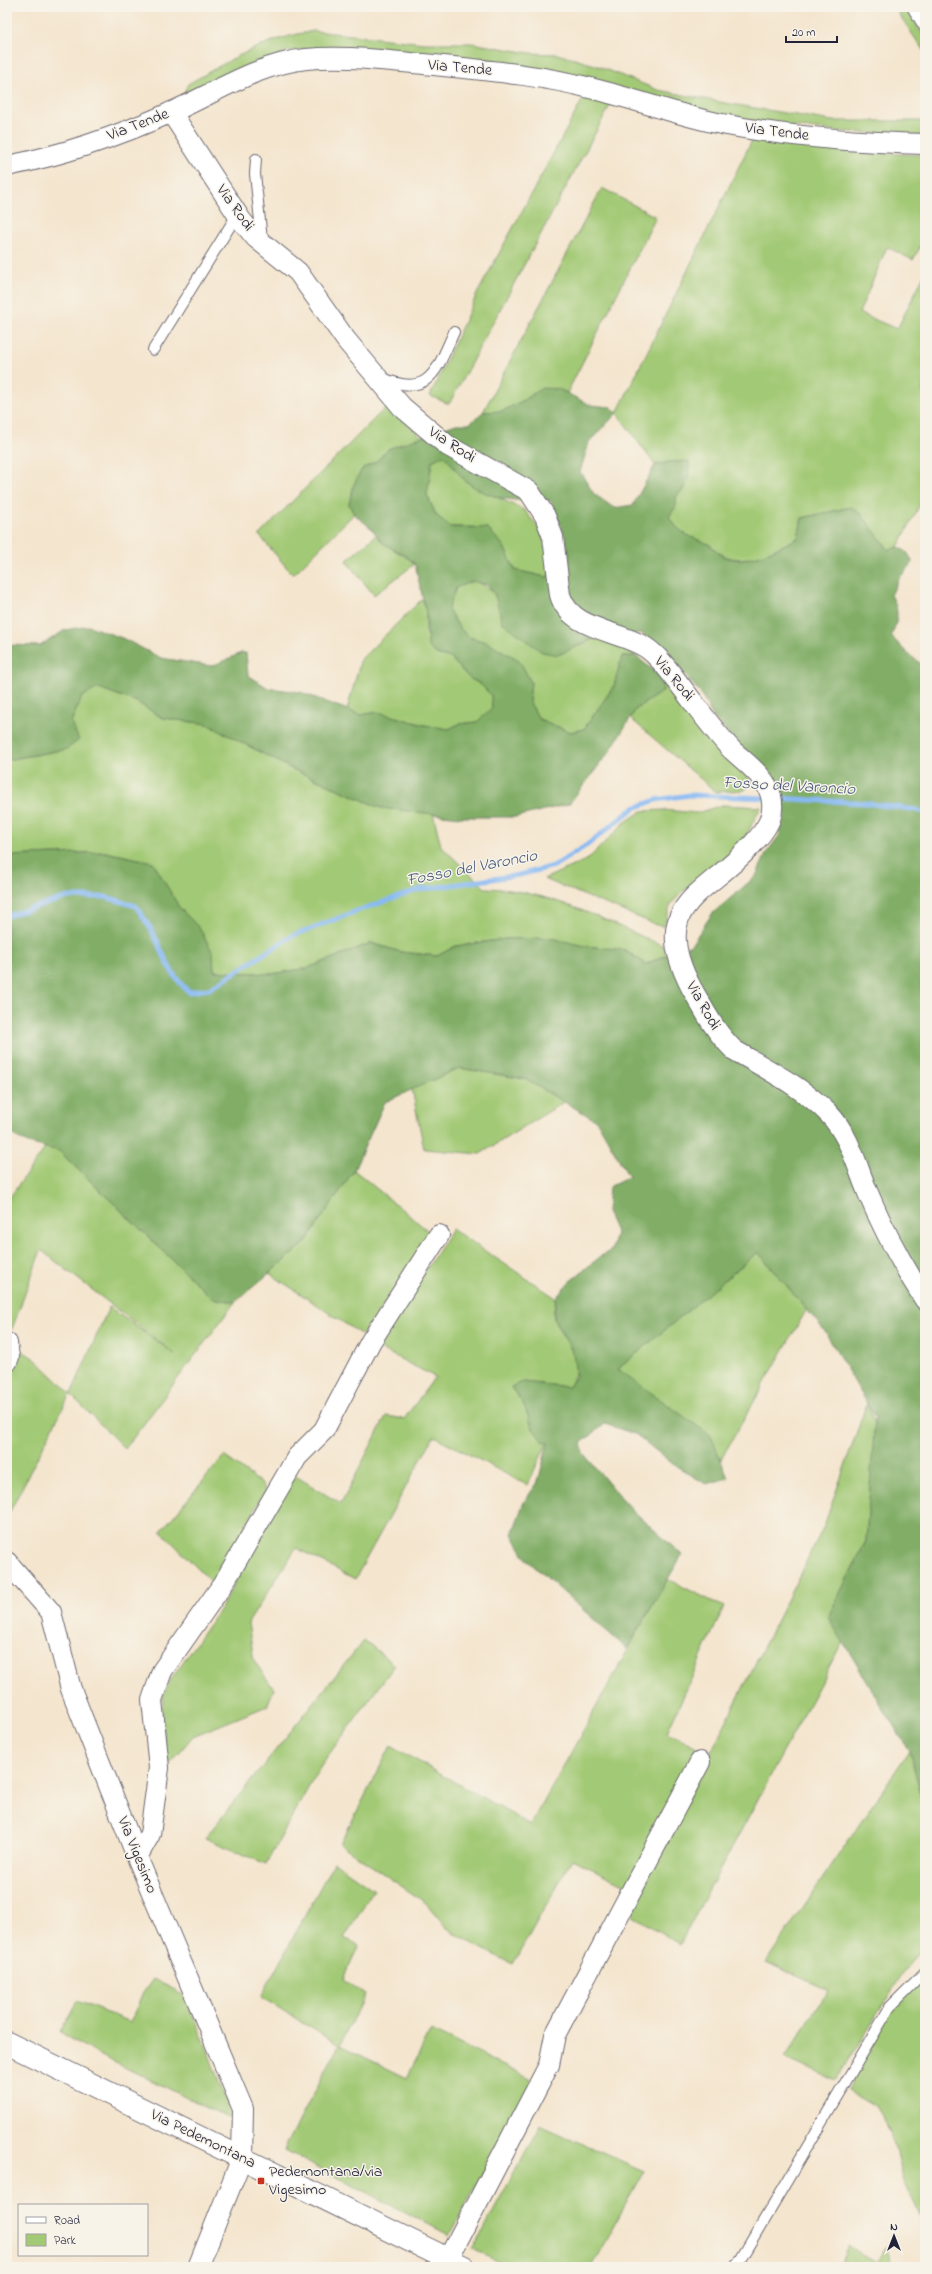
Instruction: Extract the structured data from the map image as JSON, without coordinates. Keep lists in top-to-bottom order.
{
  "streets": {
    "street": [
      "Via Tende",
      "Via Rodi",
      "Via Vigesimo",
      "Via Pedemontana"
    ]
  },
  "crossings": [
    ["Via Tende", "Via Rodi"],
    ["Via Vigesimo", "Via Pedemontana"]
  ],
  "water": ["Fosso del Varoncio"],
  "places": {
    "transit": ["Pedemontana/via Vigesimo"]
  },
  "legend": ["Road", "Park"],
  "scale_bar": "20 m",
  "north": "top"
}
